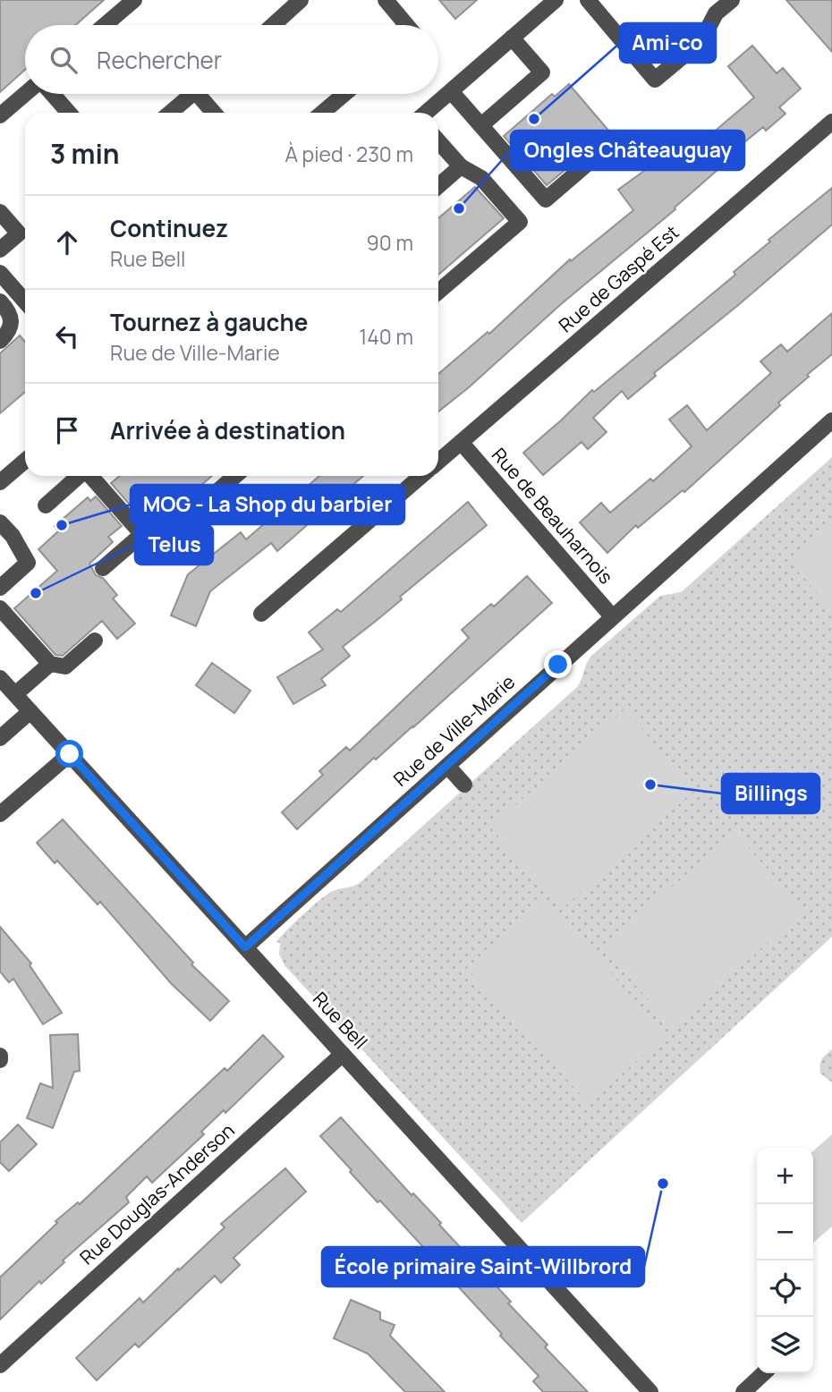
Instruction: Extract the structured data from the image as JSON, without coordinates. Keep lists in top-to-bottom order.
{
  "streets": {
    "street": [
      "Rue de Gaspé Est",
      "Rue de Beauharnois",
      "Rue de Ville-Marie",
      "Rue Bell",
      "Rue Douglas-Anderson"
    ]
  },
  "crossings": [
    ["Rue de Gaspé Est", "Rue de Beauharnois"],
    ["Rue de Beauharnois", "Rue de Ville-Marie"],
    ["Rue de Ville-Marie", "Rue Bell"],
    ["Rue Bell", "Rue Douglas-Anderson"]
  ],
  "places": [
    "Ami-co",
    "Ongles Châteauguay",
    "MOG - La Shop du barbier",
    "Telus",
    "Billings",
    "École primaire Saint-Willbrord"
  ],
  "page": {
    "search": "Rechercher",
    "heading": ["3 min", "À pied · 230 m"],
    "list": [
      ["Continuez", "Rue Bell", "90 m"],
      ["Tournez à gauche", "Rue de Ville-Marie", "140 m"],
      "Arrivée à destination"
    ],
    "map_buttons": ["+", "−"]
  }
}
